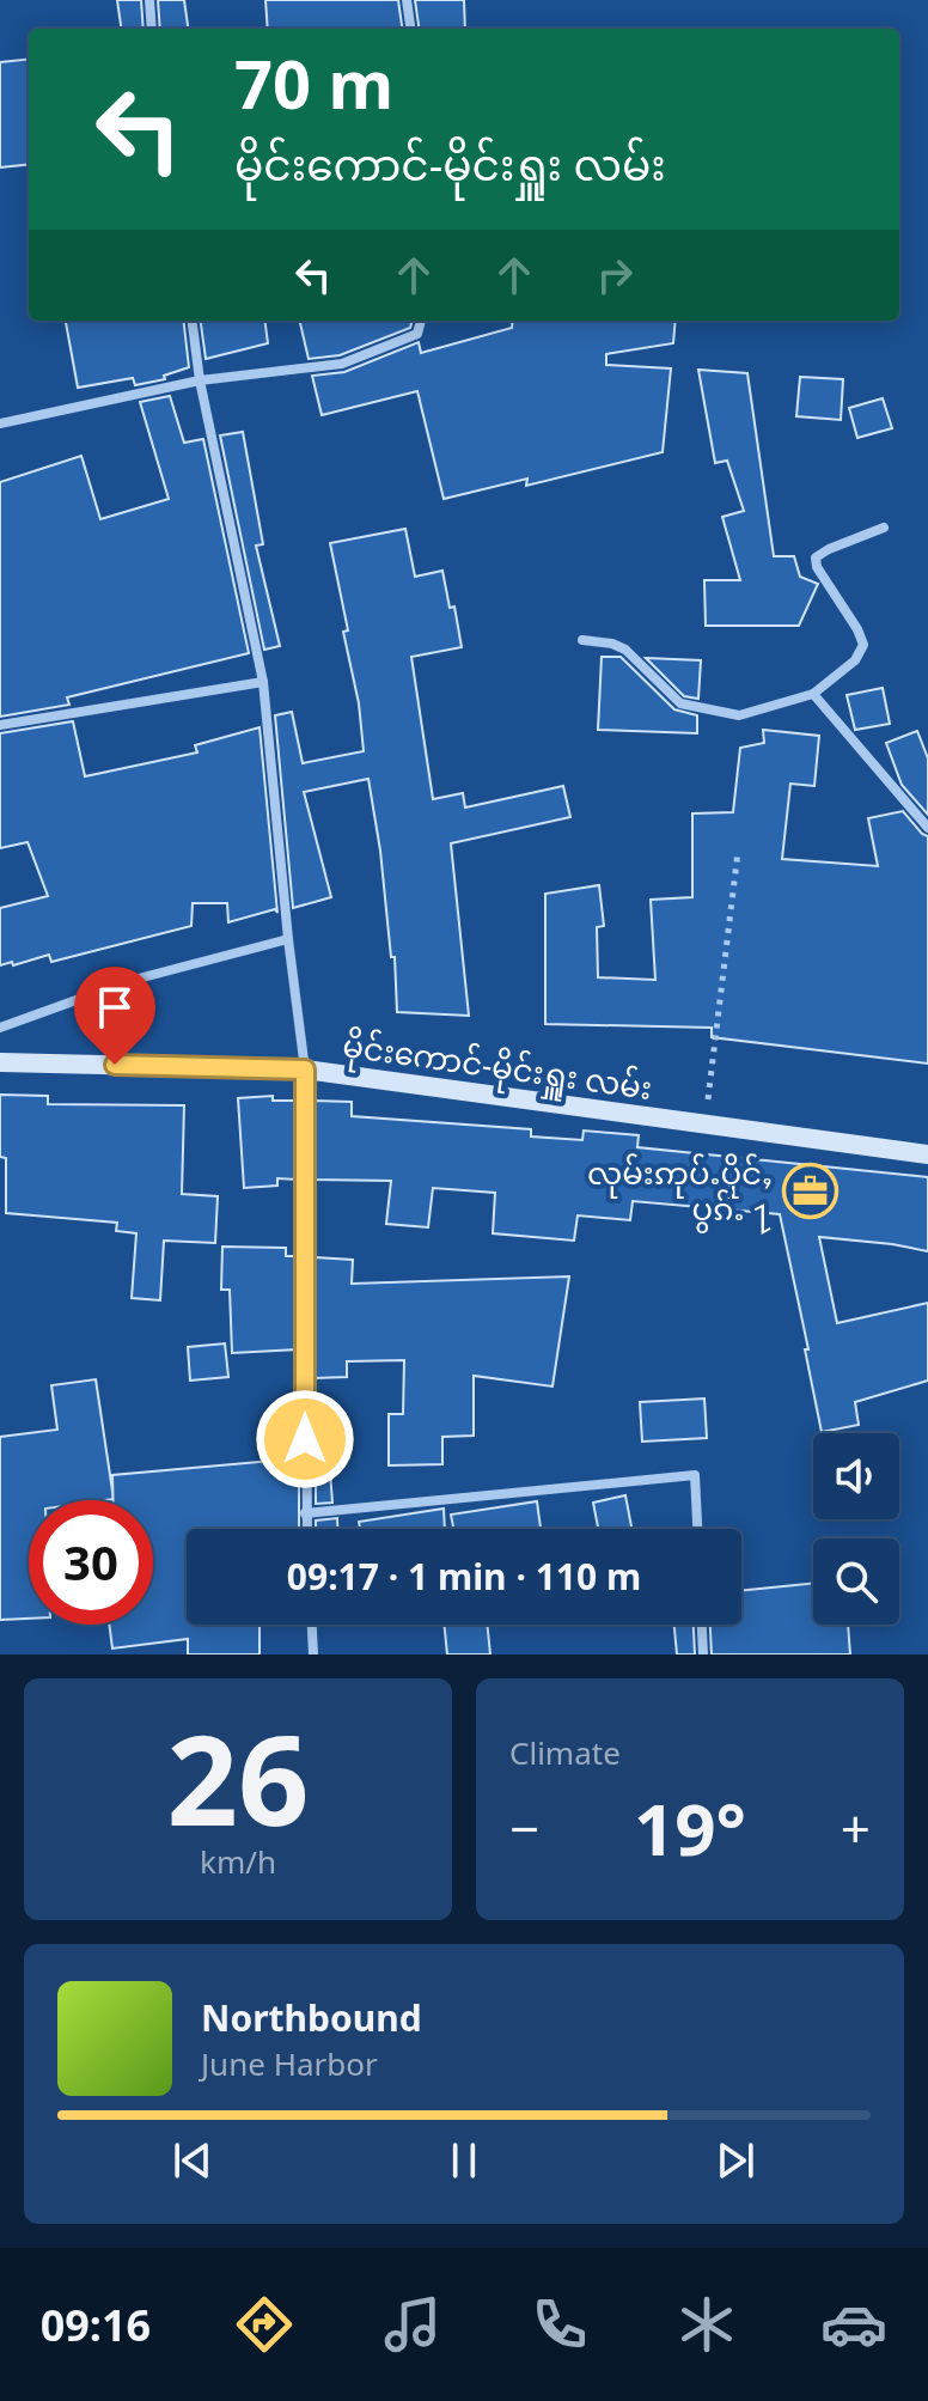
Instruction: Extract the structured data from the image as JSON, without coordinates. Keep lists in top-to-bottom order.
{
  "streets": {
    "main road": ["မိုင်းကောင်-မိုင်းရှူး လမ်း"]
  },
  "places": {
    "office": ["လုမ်းဢုပ်ႉပိူင်ႇ ပွၵ်ႉ ႑"]
  },
  "page": {
    "turn": ["70 m", "မိုင်းကောင်-မိုင်းရှူး လမ်း"],
    "limit": "30",
    "trip": "09:17 · 1 min · 110 m",
    "tile": [
      ["26", "km/h"],
      "Climate"
    ],
    "heat": ["−", "19°", "+"],
    "song": ["Northbound", "June Harbor"],
    "tabs": "09:16"
  }
}
